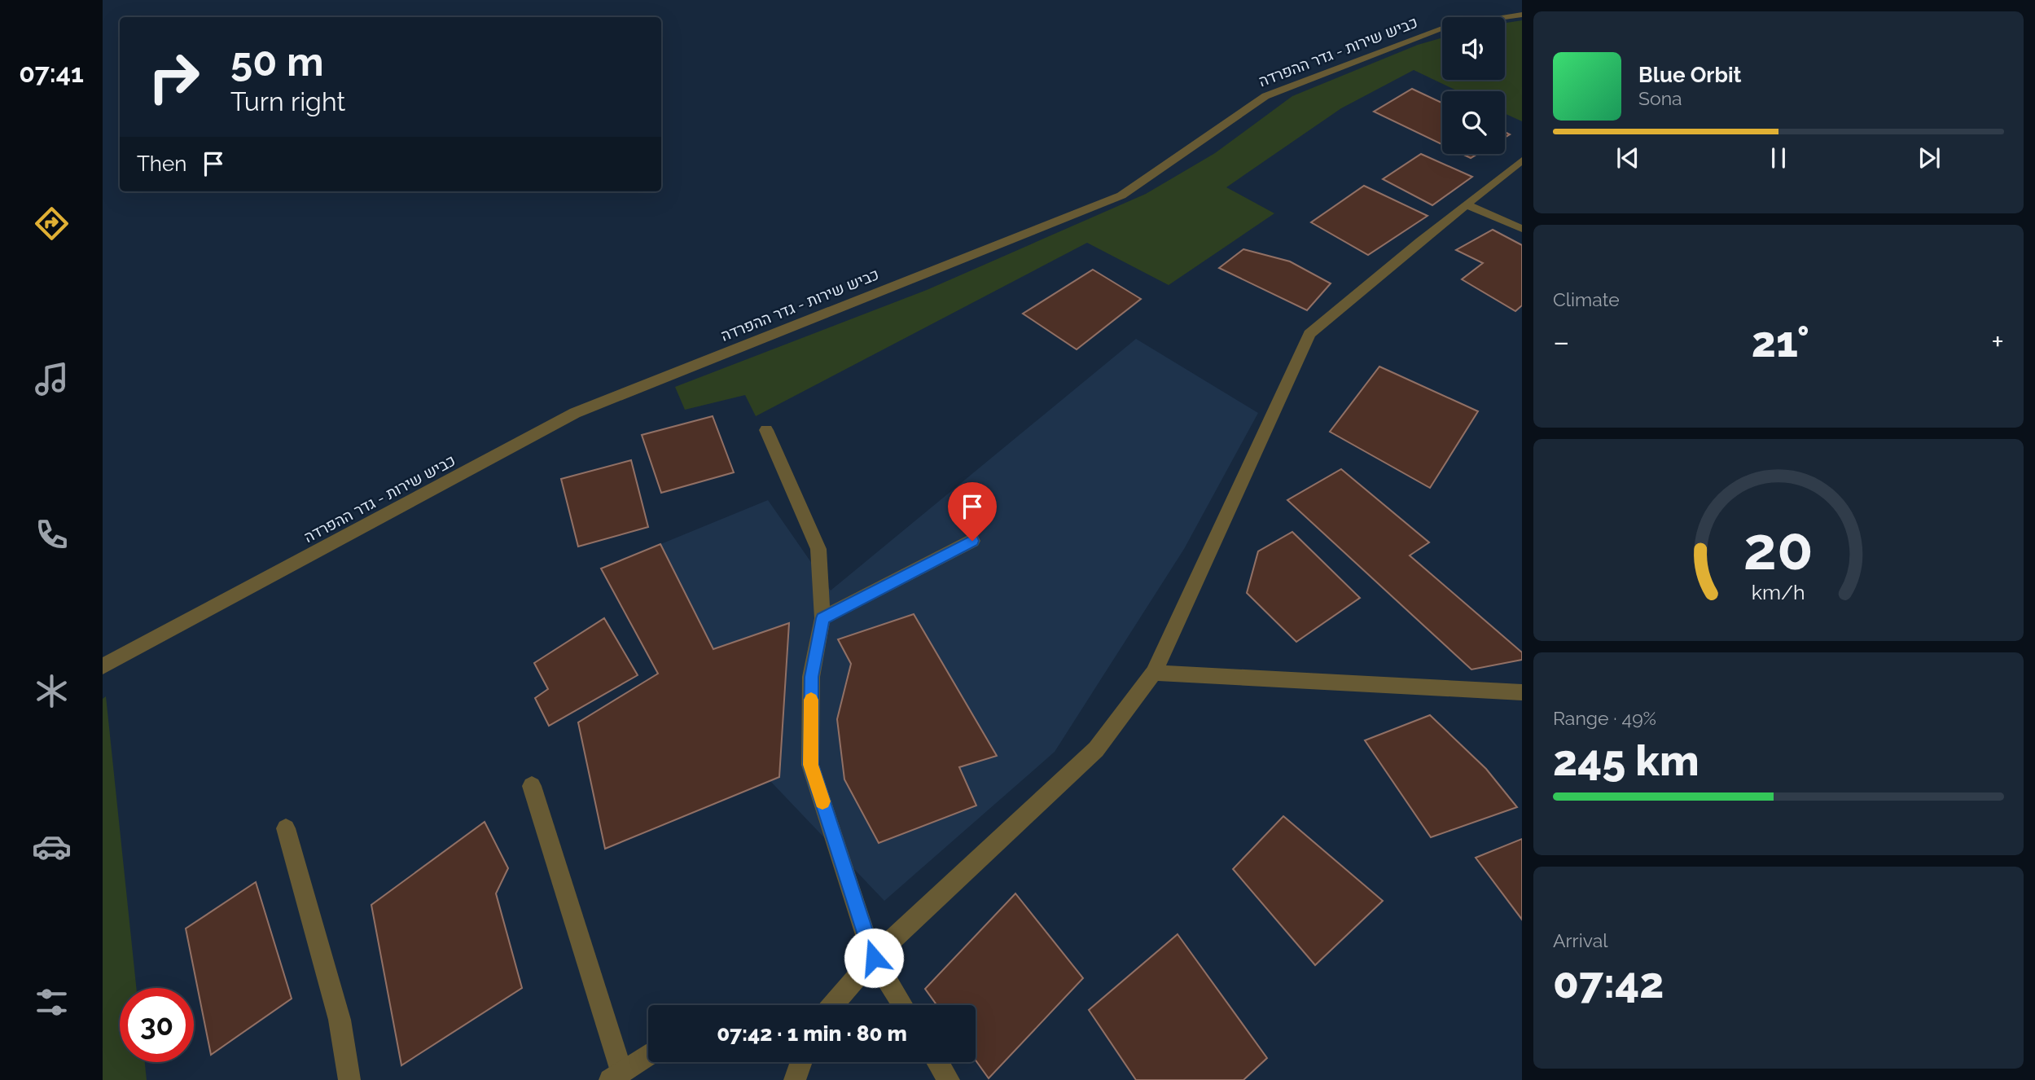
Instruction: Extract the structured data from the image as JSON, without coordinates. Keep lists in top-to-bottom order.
{
  "streets": {
    "street": ["כביש שירות - גדר ההפרדה"]
  },
  "page": {
    "tabs": "07:41",
    "turn": ["50 m", "Turn right"],
    "song": ["Blue Orbit", "Sona"],
    "then": "Then",
    "tile": [
      "Climate",
      ["Range · 49%", "245 km"],
      ["Arrival", "07:42"]
    ],
    "heat": ["−", "21°", "+"],
    "limit": "30",
    "trip": "07:42 · 1 min · 80 m",
    "gauge": ["20", "km/h"]
  }
}
